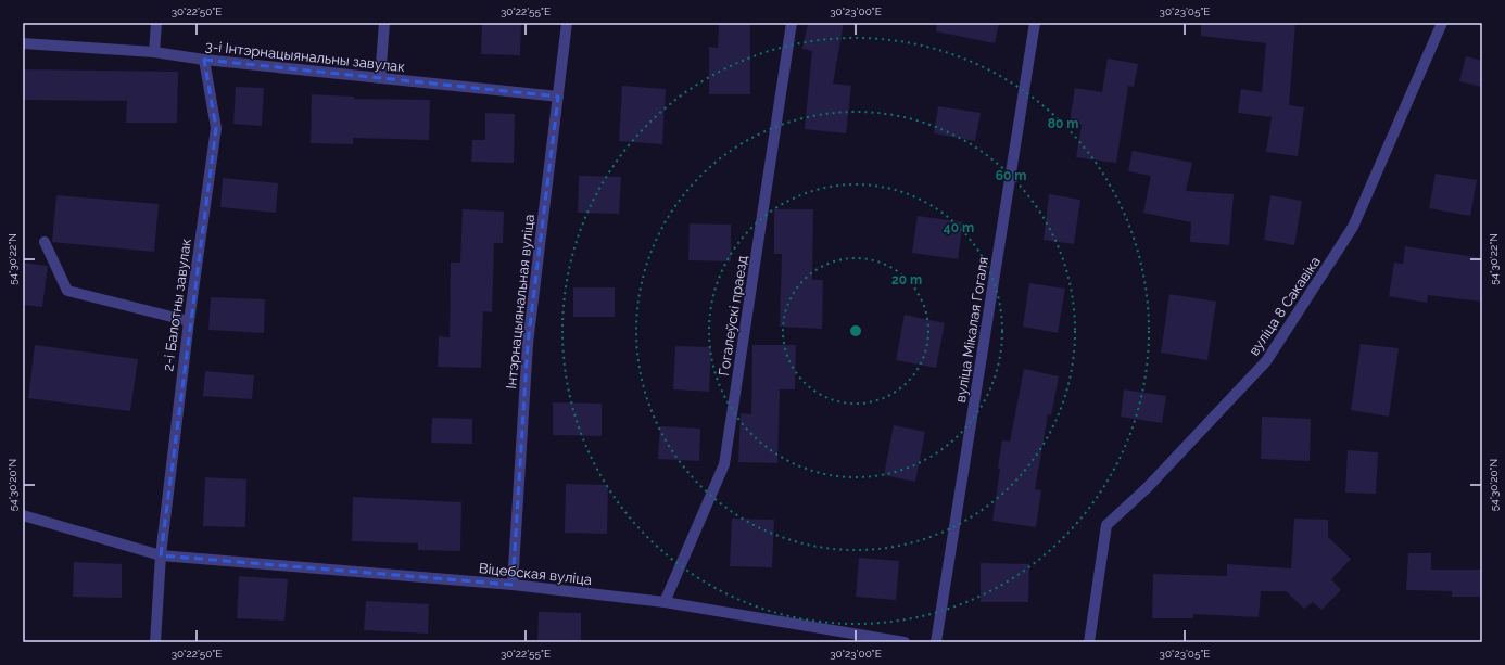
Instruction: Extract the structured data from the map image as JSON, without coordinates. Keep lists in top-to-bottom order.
{
  "streets": {
    "street": [
      "3-і Інтэрнацыянальны завулак",
      "Інтэрнацыянальная вуліца",
      "2-і Балотны завулак",
      "вуліца 8 Сакавіка",
      "Гогалеўскі праезд",
      "вуліца Мікалая Гогаля",
      "Віцебская вуліца"
    ]
  },
  "crossings": [
    ["3-і Інтэрнацыянальны завулак", "Інтэрнацыянальная вуліца"],
    ["3-і Інтэрнацыянальны завулак", "2-і Балотны завулак"],
    ["Інтэрнацыянальная вуліца", "Віцебская вуліца"],
    ["2-і Балотны завулак", "Віцебская вуліца"],
    ["Гогалеўскі праезд", "Віцебская вуліца"]
  ],
  "coordinates": [
    "30°22'50\"E",
    "30°22'55\"E",
    "30°23'00\"E",
    "30°23'05\"E",
    "54°30'22\"N",
    "54°30'20\"N"
  ],
  "rings": [
    "80 m",
    "60 m",
    "40 m",
    "20 m"
  ]
}
